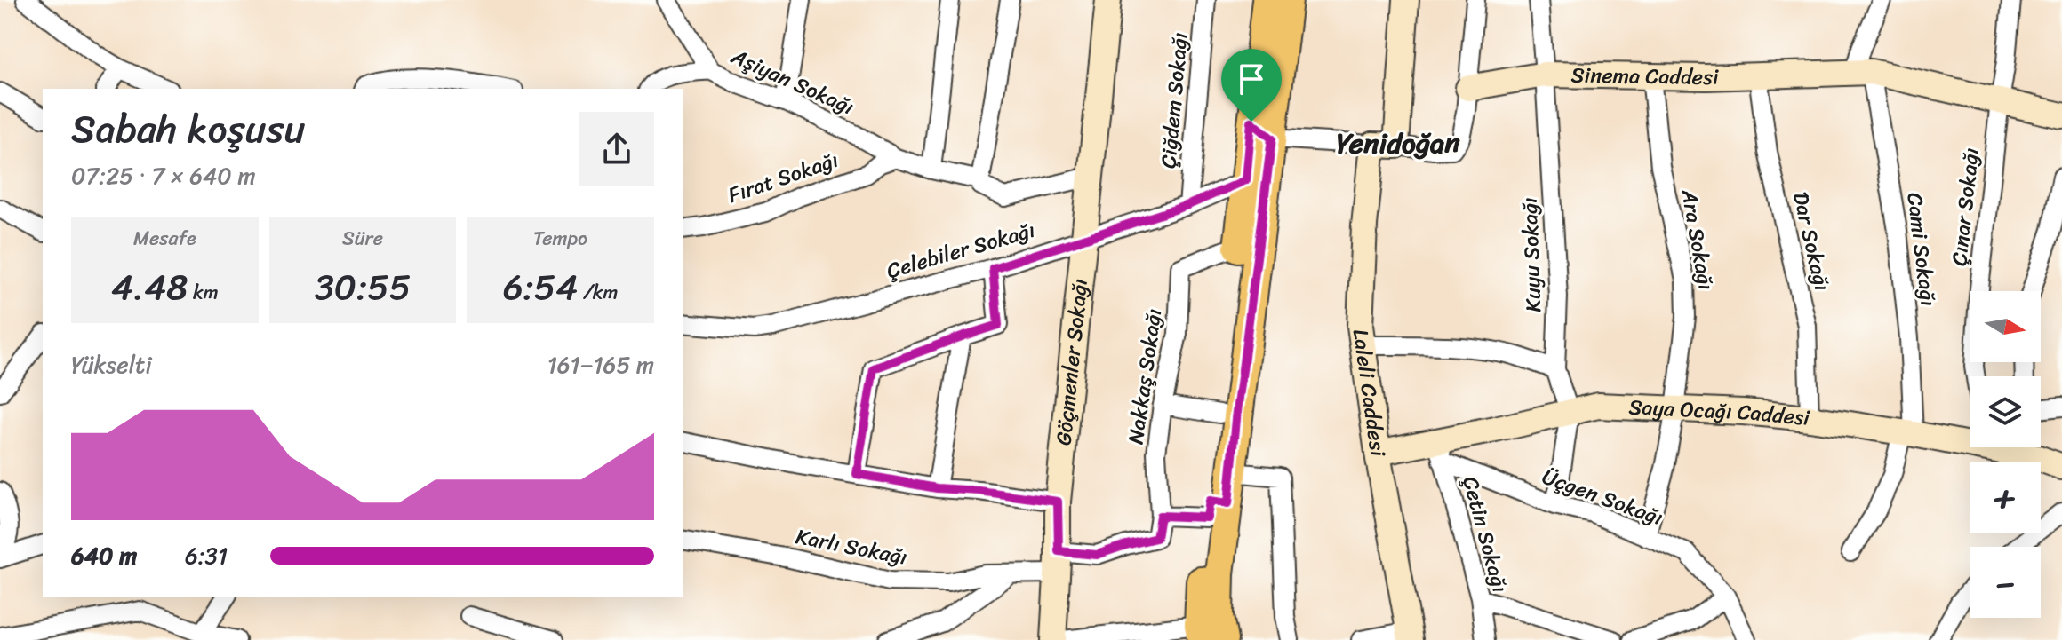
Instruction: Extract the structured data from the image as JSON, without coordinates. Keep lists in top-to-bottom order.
{
  "streets": {
    "street": [
      "Sinema Caddesi",
      "Aşiyan Sokağı",
      "Çiğdem Sokağı",
      "Fırat Sokağı",
      "Çınar Sokağı",
      "Ara Sokağı",
      "Dar Sokağı",
      "Cami Sokağı",
      "Çelebiler Sokağı",
      "Kuyu Sokağı",
      "Göçmenler Sokağı",
      "Nakkaş Sokağı",
      "Laleli Caddesi",
      "Saya Ocağı Caddesi",
      "Üçgen Sokağı",
      "Çetin Sokağı",
      "Karlı Sokağı"
    ]
  },
  "crossings": [
    ["Sinema Caddesi", "Çınar Sokağı"],
    ["Sinema Caddesi", "Ara Sokağı"],
    ["Sinema Caddesi", "Dar Sokağı"],
    ["Sinema Caddesi", "Cami Sokağı"],
    ["Sinema Caddesi", "Kuyu Sokağı"],
    ["Aşiyan Sokağı", "Fırat Sokağı"],
    ["Aşiyan Sokağı", "Göçmenler Sokağı"],
    ["Çiğdem Sokağı", "Çelebiler Sokağı"],
    ["Ara Sokağı", "Saya Ocağı Caddesi"],
    ["Ara Sokağı", "Üçgen Sokağı"],
    ["Dar Sokağı", "Saya Ocağı Caddesi"],
    ["Cami Sokağı", "Saya Ocağı Caddesi"],
    ["Çelebiler Sokağı", "Göçmenler Sokağı"],
    ["Kuyu Sokağı", "Saya Ocağı Caddesi"],
    ["Kuyu Sokağı", "Üçgen Sokağı"],
    ["Göçmenler Sokağı", "Karlı Sokağı"],
    ["Laleli Caddesi", "Saya Ocağı Caddesi"],
    ["Saya Ocağı Caddesi", "Üçgen Sokağı"],
    ["Saya Ocağı Caddesi", "Çetin Sokağı"],
    ["Üçgen Sokağı", "Çetin Sokağı"]
  ],
  "districts": ["Yenidoğan"],
  "north": "right",
  "page": {
    "heading": ["Sabah koşusu", "07:25 · 7 × 640 m"],
    "stats": [
      ["Mesafe", "4.48 km"],
      ["Süre", "30:55"],
      ["Tempo", "6:54 /km"]
    ],
    "map_buttons": ["+", "−"],
    "chart": ["Yükselti", "161–165 m"],
    "list": [
      {
        "name": "640 m",
        "note": "6:31"
      }
    ]
  }
}
